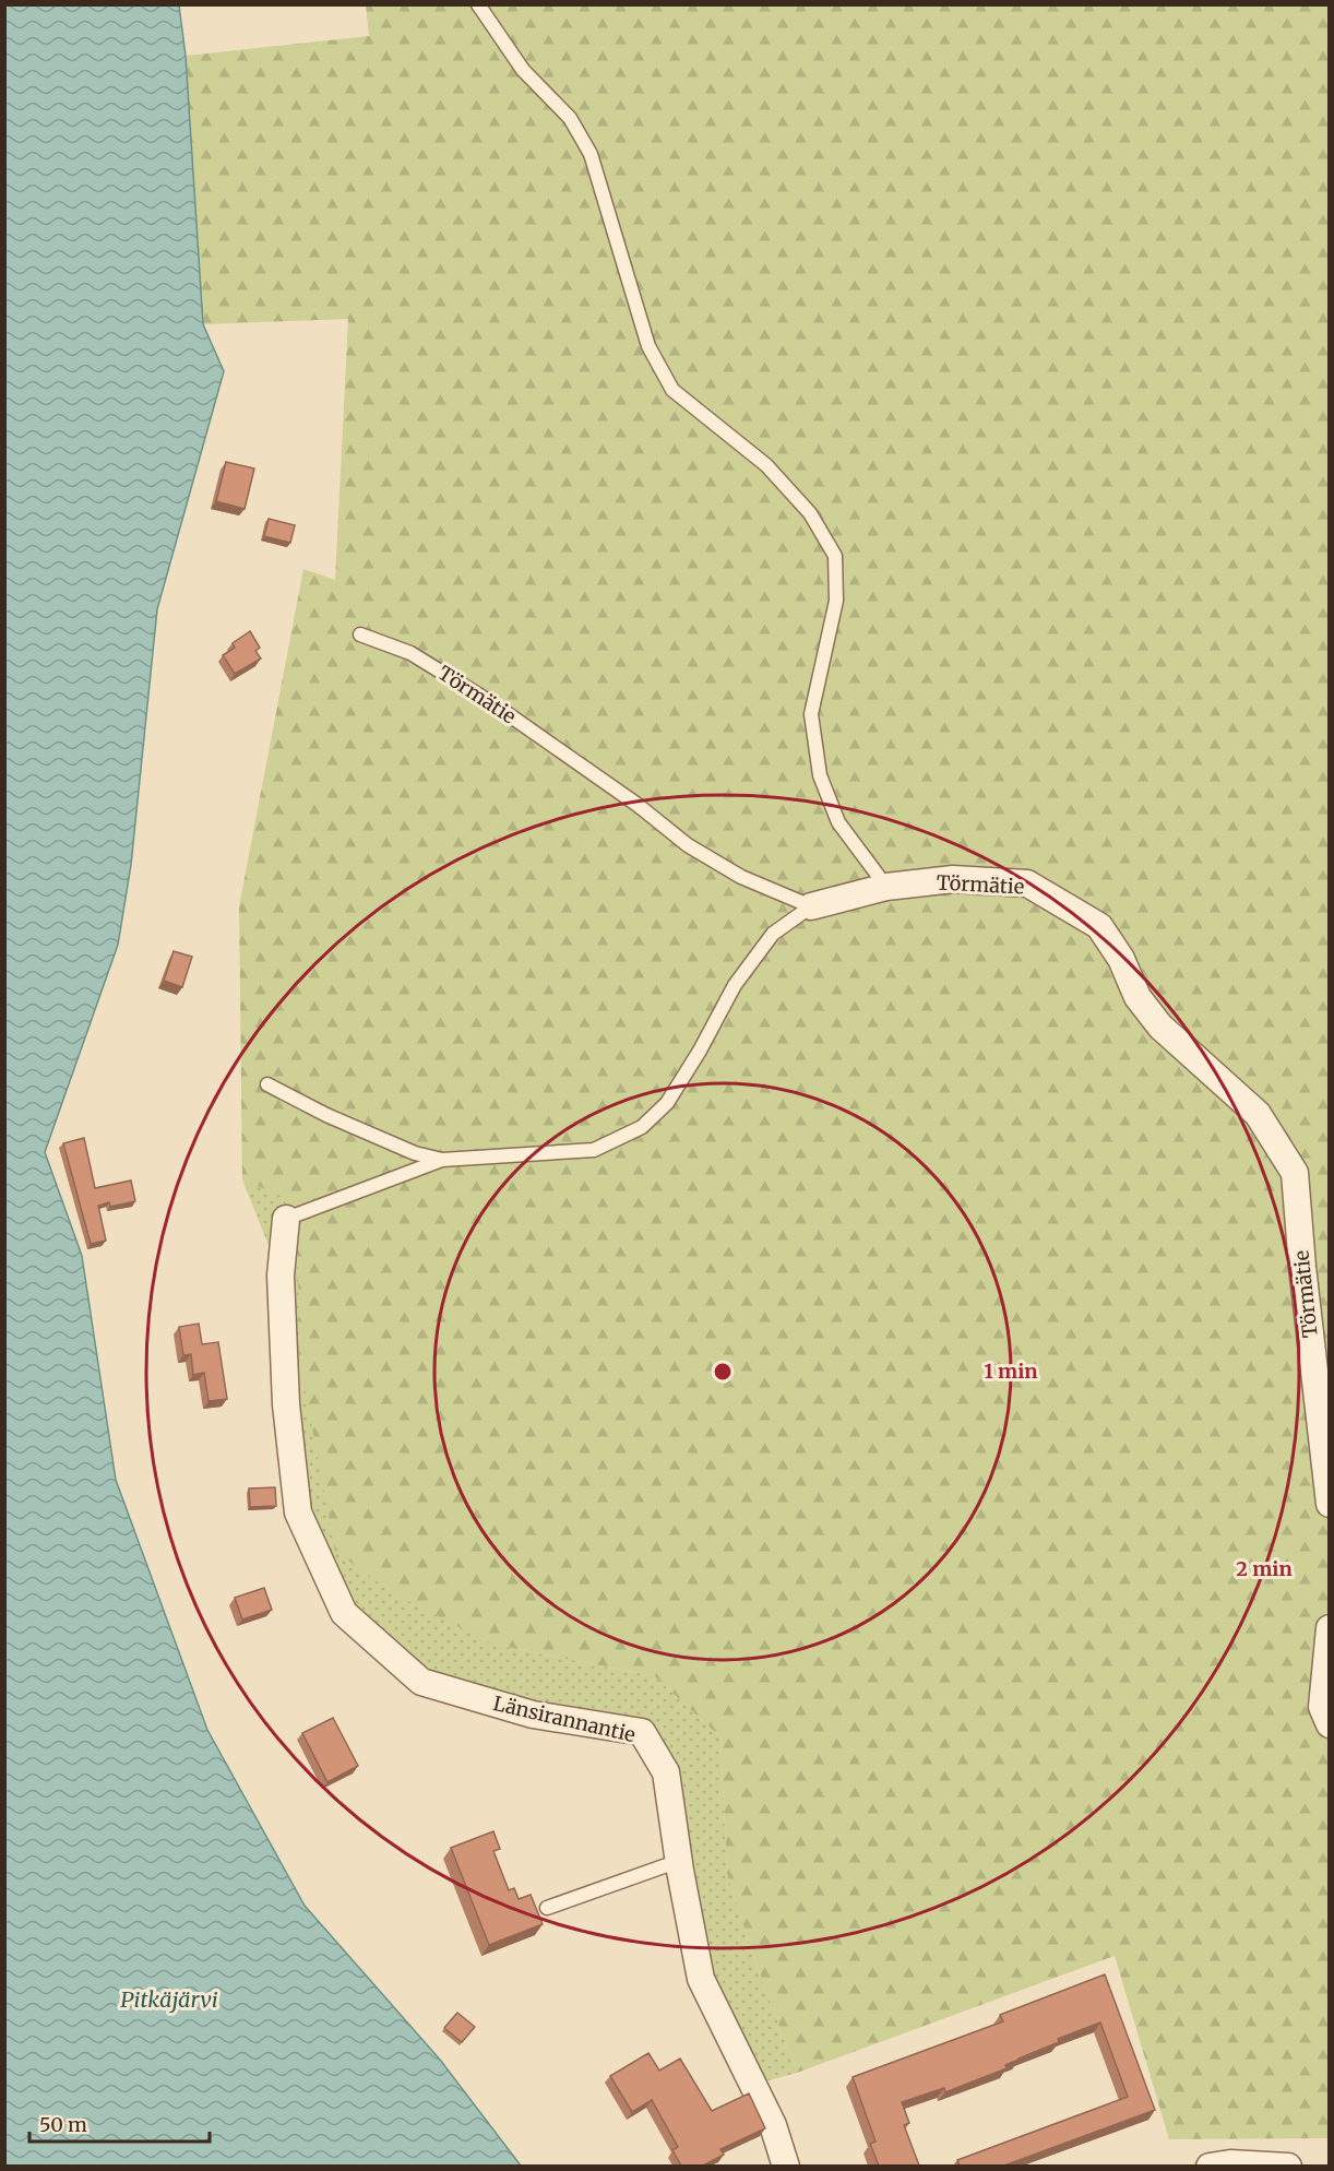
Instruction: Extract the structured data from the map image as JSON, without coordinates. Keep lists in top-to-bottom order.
{
  "streets": {
    "street": ["Törmätie", "Länsirannantie"]
  },
  "water": ["Pitkäjärvi"],
  "scale_bar": "50 m",
  "rings": ["1 min", "2 min"]
}
